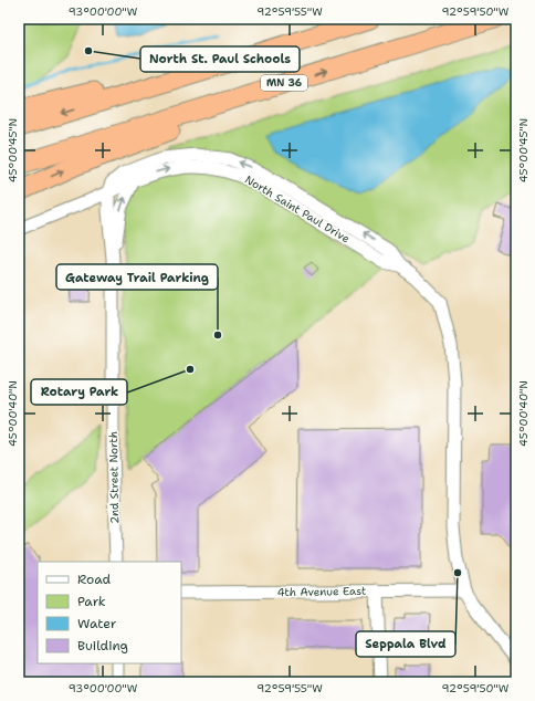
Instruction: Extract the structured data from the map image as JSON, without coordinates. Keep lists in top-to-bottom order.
{
  "streets": {
    "highway": ["MN 36"],
    "street": ["North Saint Paul Drive", "2nd Street North", "4th Avenue East"]
  },
  "crossings": [
    ["North Saint Paul Drive", "2nd Street North"],
    ["North Saint Paul Drive", "4th Avenue East"]
  ],
  "places": [
    "North St. Paul Schools",
    "Gateway Trail Parking",
    "Rotary Park",
    "Seppala Blvd"
  ],
  "legend": [
    "Road",
    "Park",
    "Water",
    "Building"
  ],
  "coordinates": [
    "93°00'00\"W",
    "92°59'55\"W",
    "92°59'50\"W",
    "45°00'45\"N",
    "45°00'40\"N"
  ]
}
